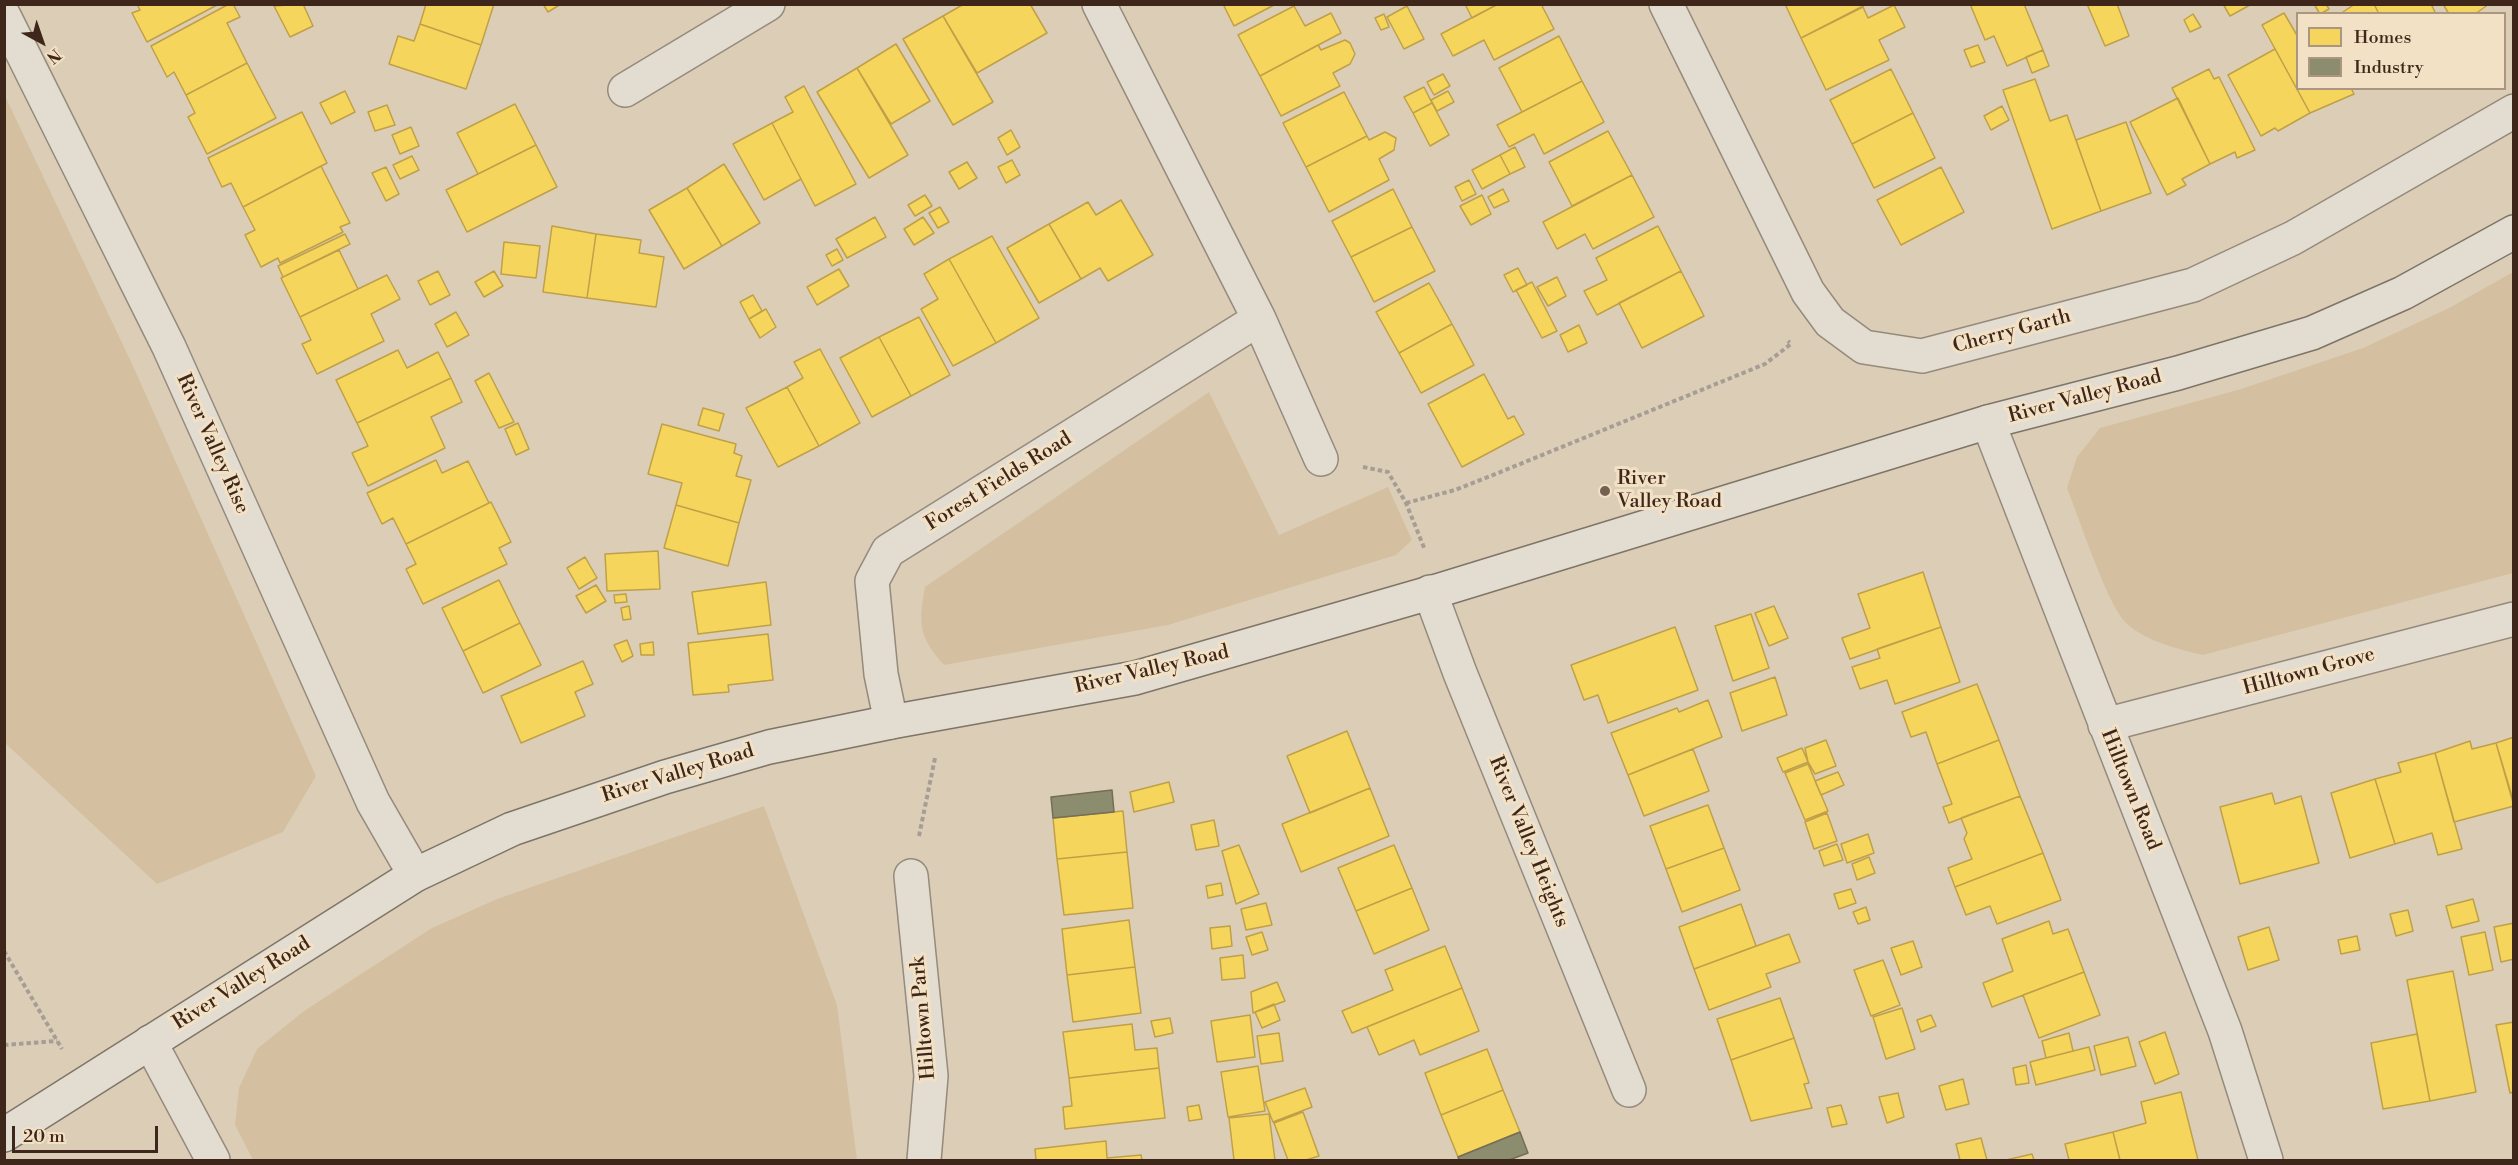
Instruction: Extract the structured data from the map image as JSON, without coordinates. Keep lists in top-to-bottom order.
{
  "streets": {
    "street": [
      "Cherry Garth",
      "River Valley Road",
      "River Valley Rise",
      "Forest Fields Road",
      "Hilltown Grove",
      "Hilltown Road",
      "River Valley Heights",
      "Hilltown Park"
    ]
  },
  "crossings": [
    ["River Valley Road", "River Valley Rise"],
    ["River Valley Road", "Forest Fields Road"],
    ["River Valley Road", "Hilltown Road"],
    ["River Valley Road", "River Valley Heights"],
    ["Hilltown Grove", "Hilltown Road"]
  ],
  "places": ["River Valley Road"],
  "legend": ["Homes", "Industry"],
  "scale_bar": "20 m",
  "north": "bottom right"
}
